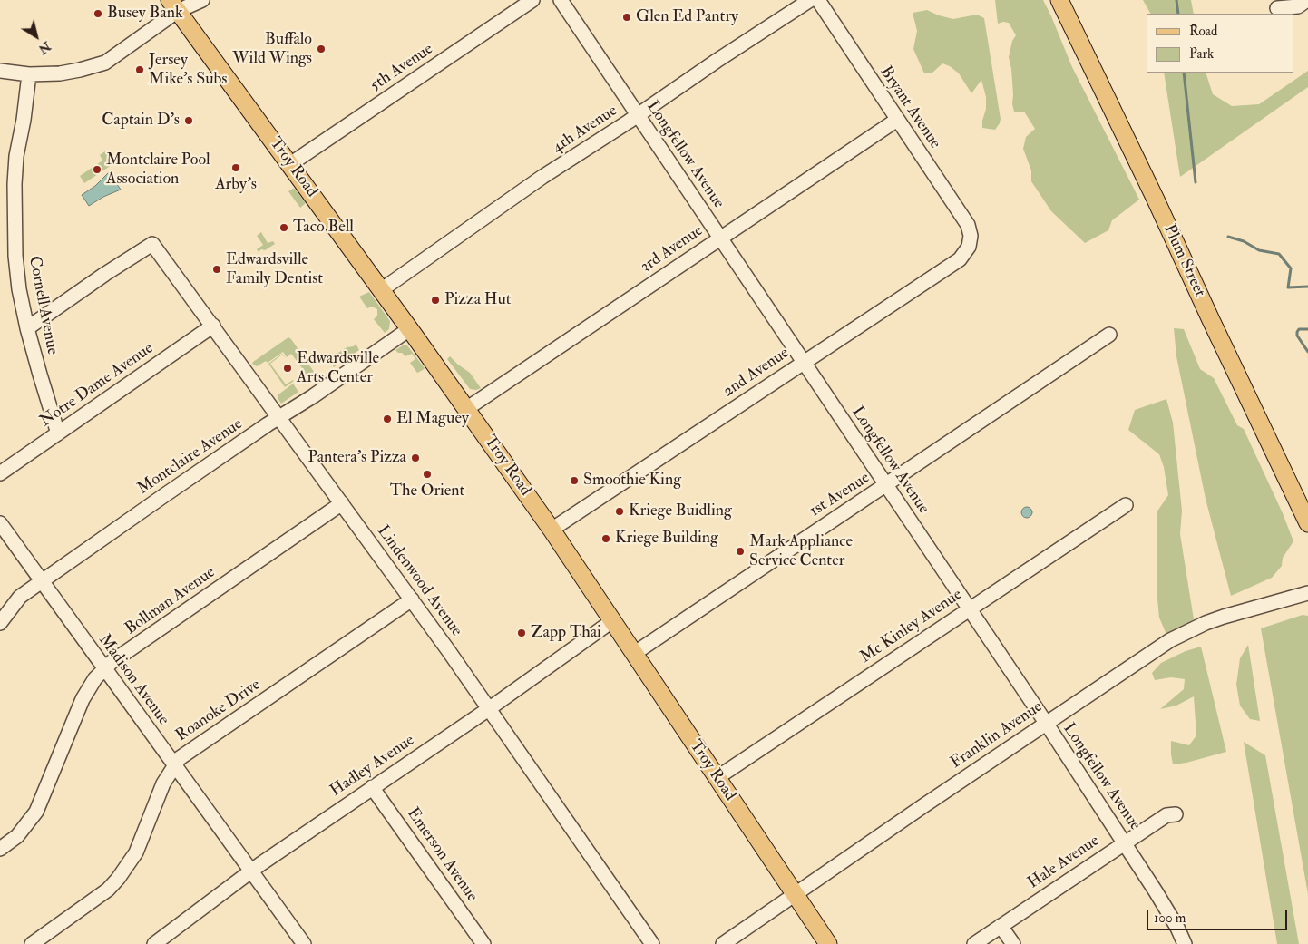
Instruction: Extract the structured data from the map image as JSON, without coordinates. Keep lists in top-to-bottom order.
{
  "streets": {
    "main road": ["Troy Road", "Plum Street"],
    "street": [
      "5th Avenue",
      "Bryant Avenue",
      "4th Avenue",
      "Longfellow Avenue",
      "3rd Avenue",
      "Cornell Avenue",
      "2nd Avenue",
      "Notre Dame Avenue",
      "Montclaire Avenue",
      "1st Avenue",
      "Lindenwood Avenue",
      "Bollman Avenue",
      "Mc Kinley Avenue",
      "Madison Avenue",
      "Roanoke Drive",
      "Franklin Avenue",
      "Hadley Avenue",
      "Emerson Avenue",
      "Hale Avenue"
    ]
  },
  "crossings": [
    ["5th Avenue", "Troy Road"],
    ["Bryant Avenue", "3rd Avenue"],
    ["Bryant Avenue", "2nd Avenue"],
    ["4th Avenue", "Longfellow Avenue"],
    ["4th Avenue", "Troy Road"],
    ["Longfellow Avenue", "3rd Avenue"],
    ["Longfellow Avenue", "2nd Avenue"],
    ["Longfellow Avenue", "1st Avenue"],
    ["Longfellow Avenue", "Mc Kinley Avenue"],
    ["Longfellow Avenue", "Franklin Avenue"],
    ["Longfellow Avenue", "Hale Avenue"],
    ["Troy Road", "3rd Avenue"],
    ["Troy Road", "2nd Avenue"],
    ["Troy Road", "Montclaire Avenue"],
    ["Troy Road", "1st Avenue"],
    ["Troy Road", "Mc Kinley Avenue"],
    ["Troy Road", "Franklin Avenue"],
    ["Troy Road", "Hadley Avenue"],
    ["Cornell Avenue", "Notre Dame Avenue"],
    ["Cornell Avenue", "Lindenwood Avenue"],
    ["Notre Dame Avenue", "Lindenwood Avenue"],
    ["Montclaire Avenue", "Lindenwood Avenue"],
    ["Montclaire Avenue", "Madison Avenue"],
    ["Lindenwood Avenue", "Bollman Avenue"],
    ["Lindenwood Avenue", "Roanoke Drive"],
    ["Lindenwood Avenue", "Hadley Avenue"],
    ["Bollman Avenue", "Madison Avenue"],
    ["Madison Avenue", "Roanoke Drive"],
    ["Madison Avenue", "Hadley Avenue"],
    ["Hadley Avenue", "Emerson Avenue"]
  ],
  "places": [
    "Busey Bank",
    "Glen Ed Pantry",
    "Buffalo Wild Wings",
    "Jersey Mike's Subs",
    "Captain D's",
    "Arby's",
    "Montclaire Pool Association",
    "Taco Bell",
    "Edwardsville Family Dentist",
    "Pizza Hut",
    "Edwardsville Arts Center",
    "El Maguey",
    "Pantera's Pizza",
    "The Orient",
    "Smoothie King",
    "Kriege Buidling",
    "Kriege Building",
    "Mark Appliance Service Center",
    "Zapp Thai"
  ],
  "legend": ["Road", "Park"],
  "scale_bar": "100 m",
  "north": "bottom right"
}
